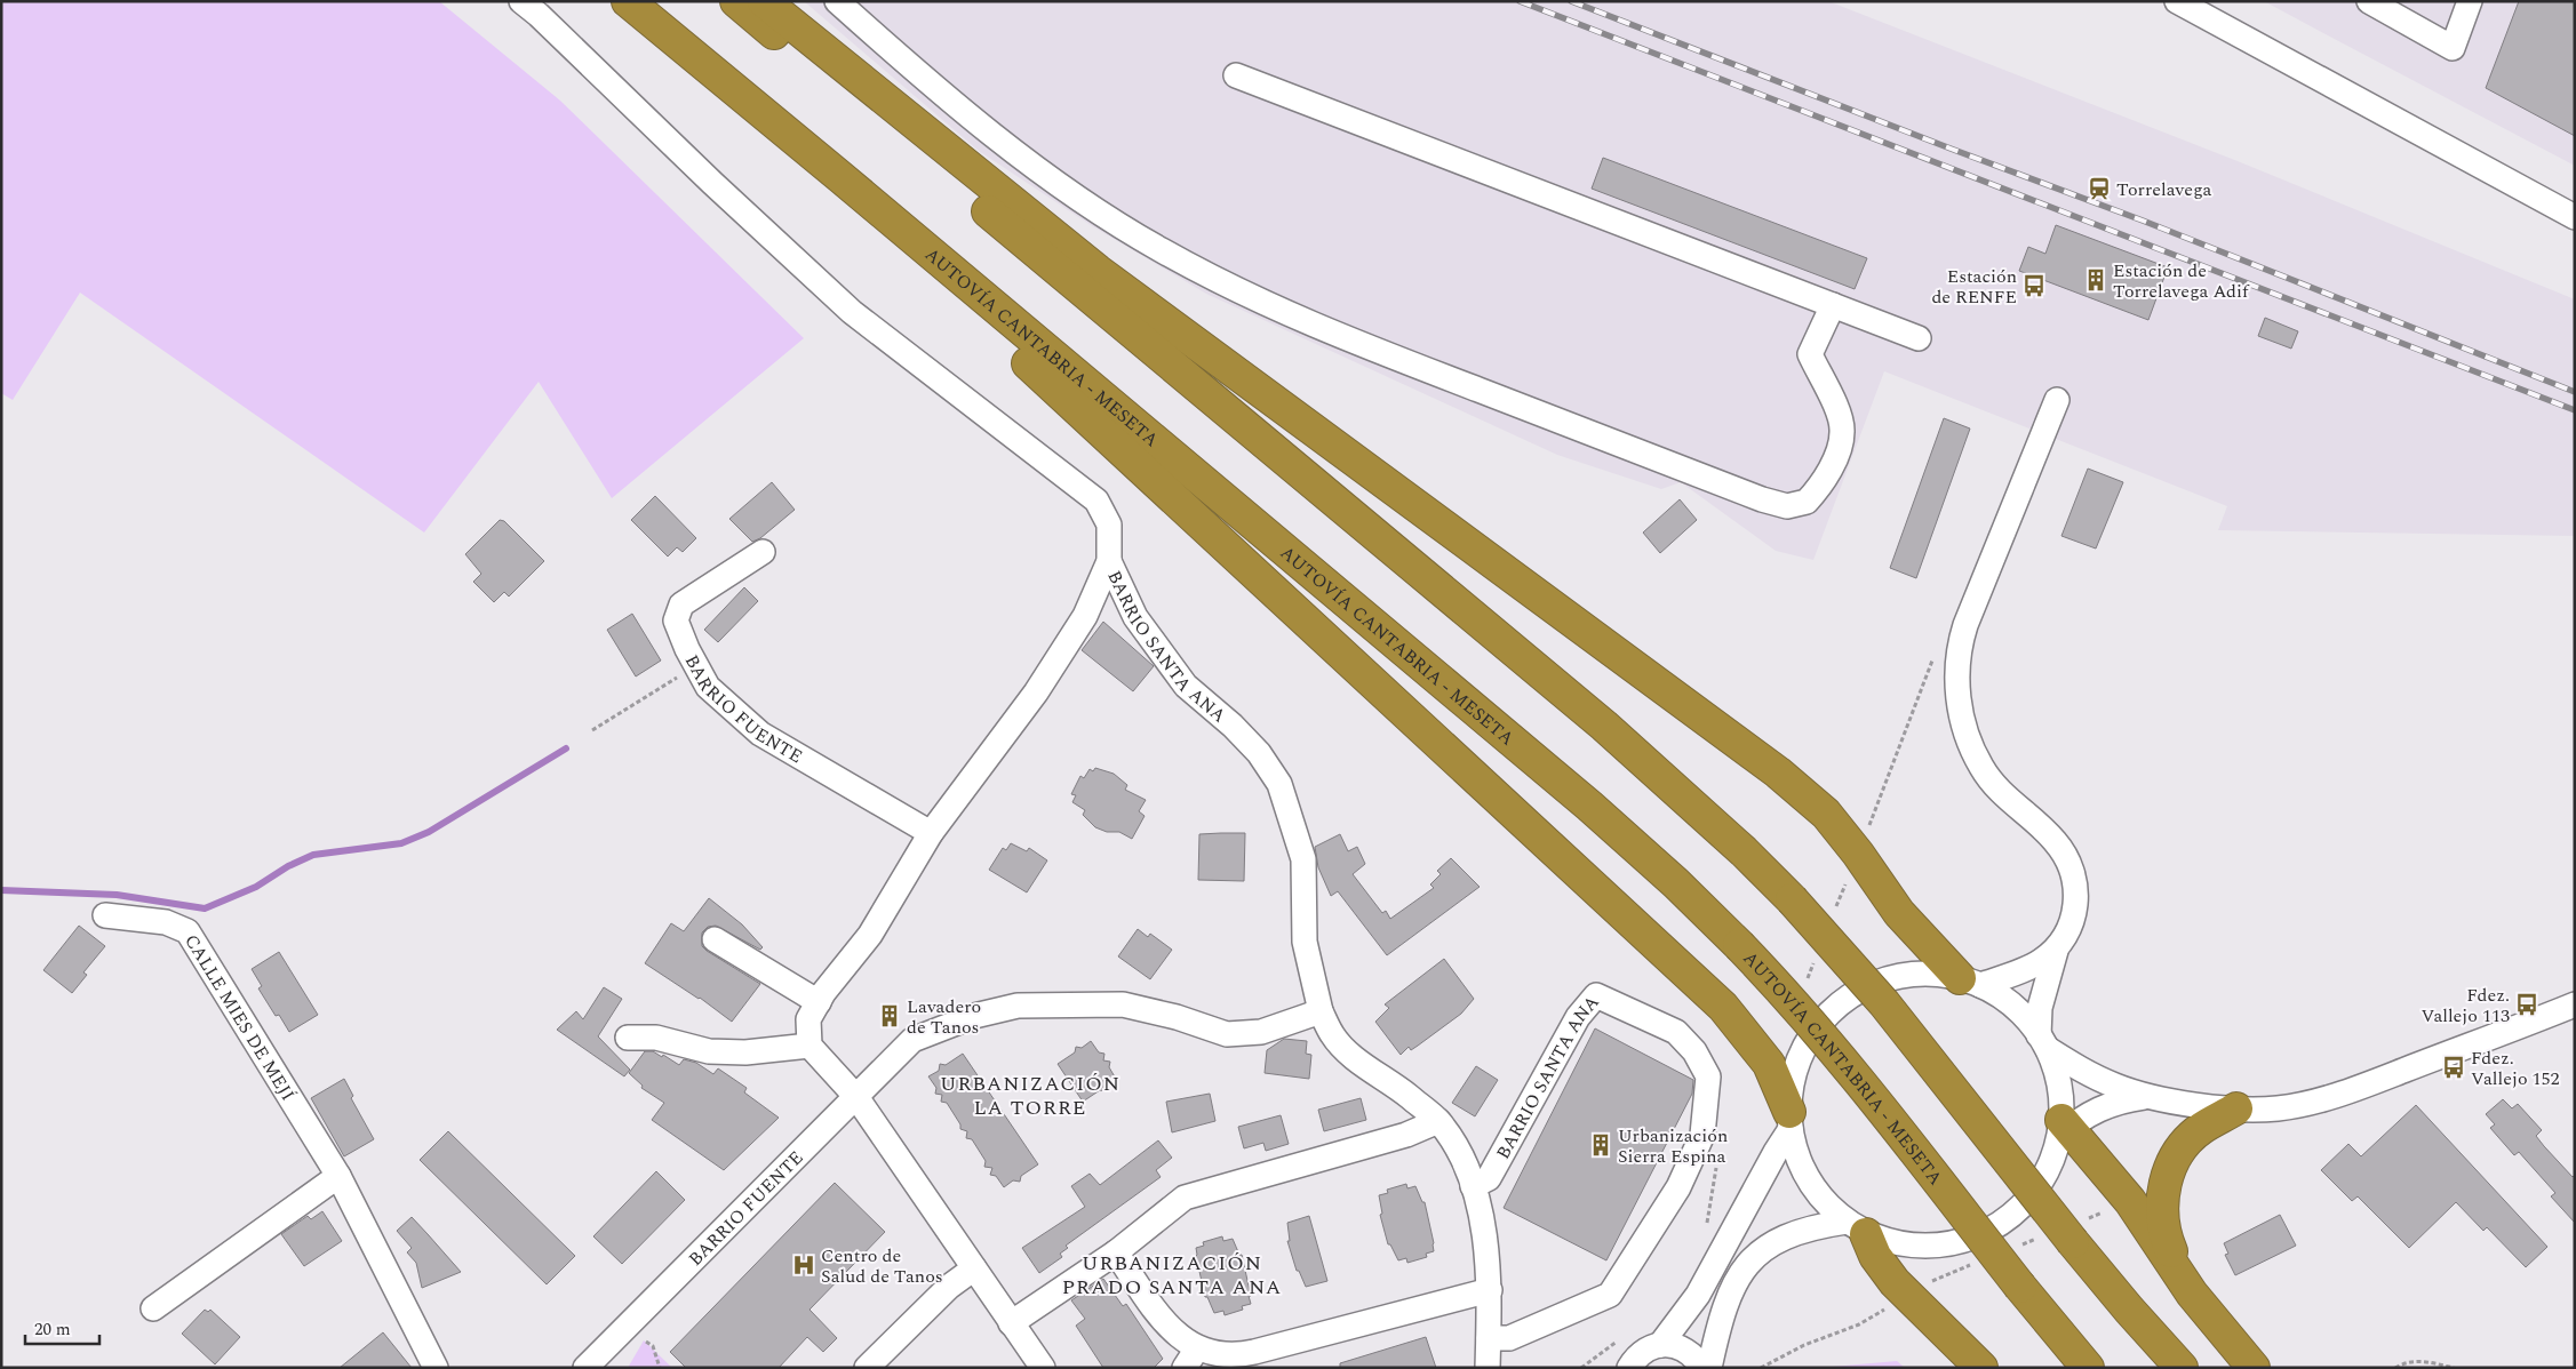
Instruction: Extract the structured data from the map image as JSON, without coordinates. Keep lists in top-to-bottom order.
{
  "streets": {
    "highway": ["AUTOVÍA CANTABRIA - MESETA"],
    "street": ["BARRIO SANTA ANA", "BARRIO FUENTE", "CALLE MIES DE MEJÍ"]
  },
  "crossings": [
    ["BARRIO SANTA ANA", "BARRIO FUENTE"]
  ],
  "districts": ["URBANIZACIÓN LA TORRE", "URBANIZACIÓN PRADO SANTA ANA"],
  "places": {
    "station": ["Torrelavega"],
    "building": ["Estación de Torrelavega Adif", "Lavadero de Tanos", "Urbanización Sierra Espina"],
    "bus stop": ["Estación de RENFE", "Fdez. Vallejo 113", "Fdez. Vallejo 152"],
    "hospital": ["Centro de Salud de Tanos"]
  },
  "scale_bar": "20 m"
}
